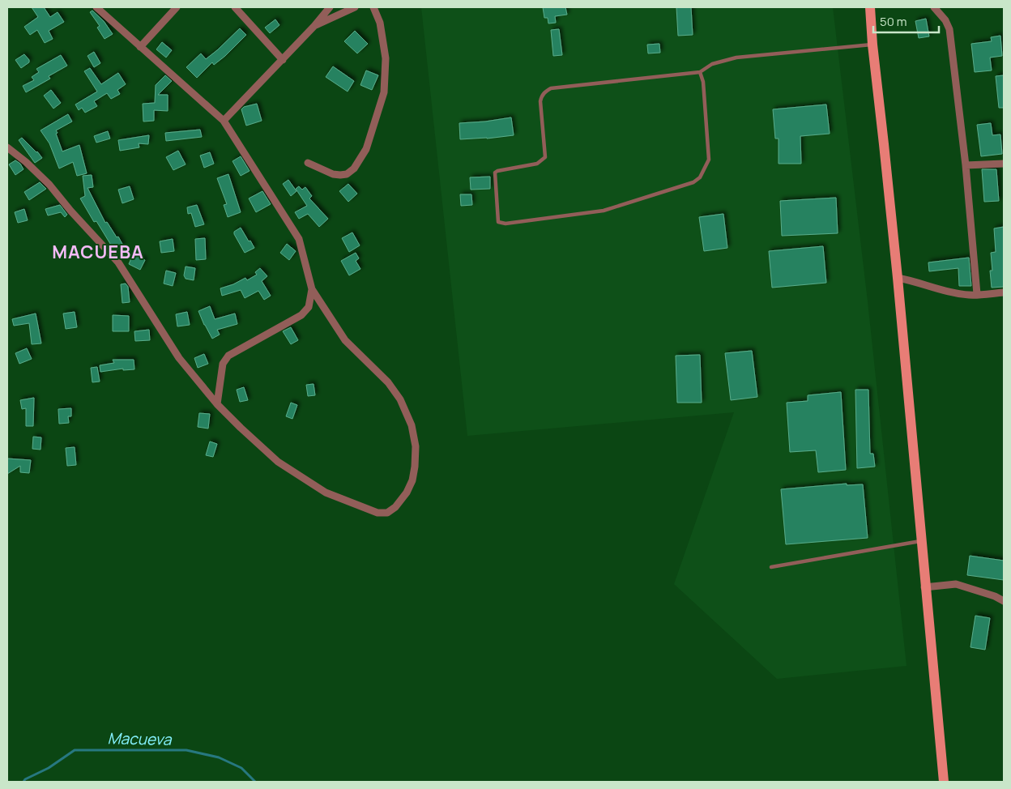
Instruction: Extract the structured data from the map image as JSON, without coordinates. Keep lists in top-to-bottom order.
{
  "districts": ["MACUEBA"],
  "water": ["Macueva"],
  "scale_bar": "50 m"
}
